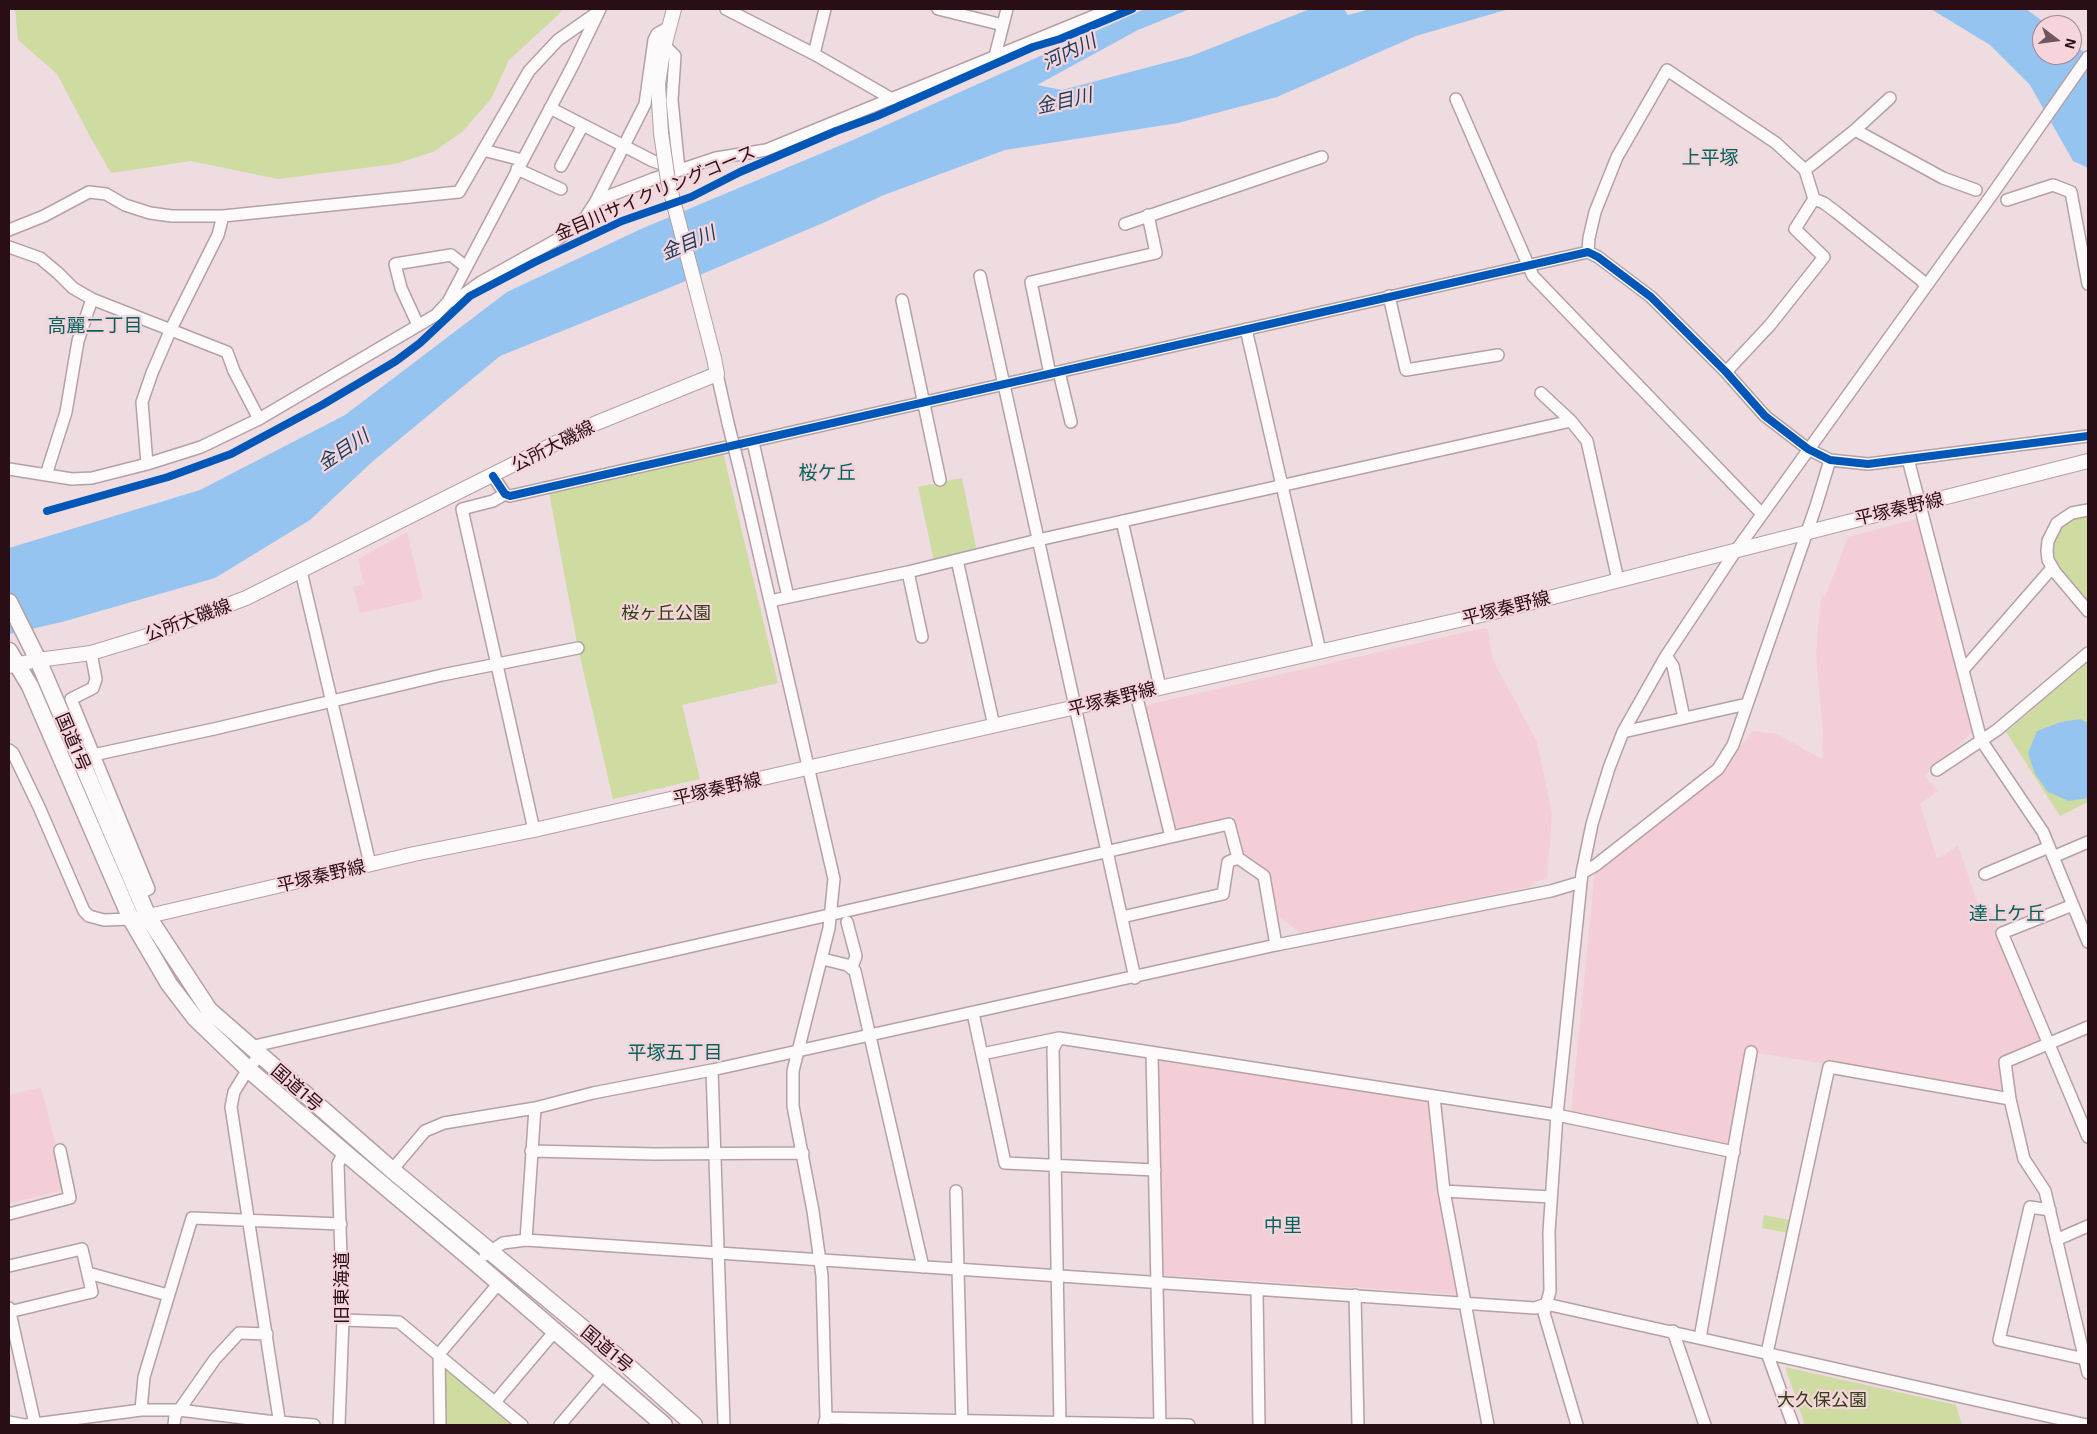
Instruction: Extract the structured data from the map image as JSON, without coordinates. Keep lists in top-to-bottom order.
{
  "streets": {
    "highway": ["国道1号"],
    "main road": ["公所大磯線", "平塚秦野線"],
    "street": ["旧東海道"],
    "cycle path": ["金目川サイクリングコース"]
  },
  "crossings": [
    ["公所大磯線", "国道1号"],
    ["平塚秦野線", "国道1号"],
    ["国道1号", "旧東海道"]
  ],
  "districts": [
    "上平塚",
    "高麗二丁目",
    "桜ケ丘",
    "達上ケ丘",
    "平塚五丁目",
    "中里"
  ],
  "water": ["河内川", "金目川"],
  "parks": ["桜ヶ丘公園", "大久保公園"],
  "north": "right"
}
